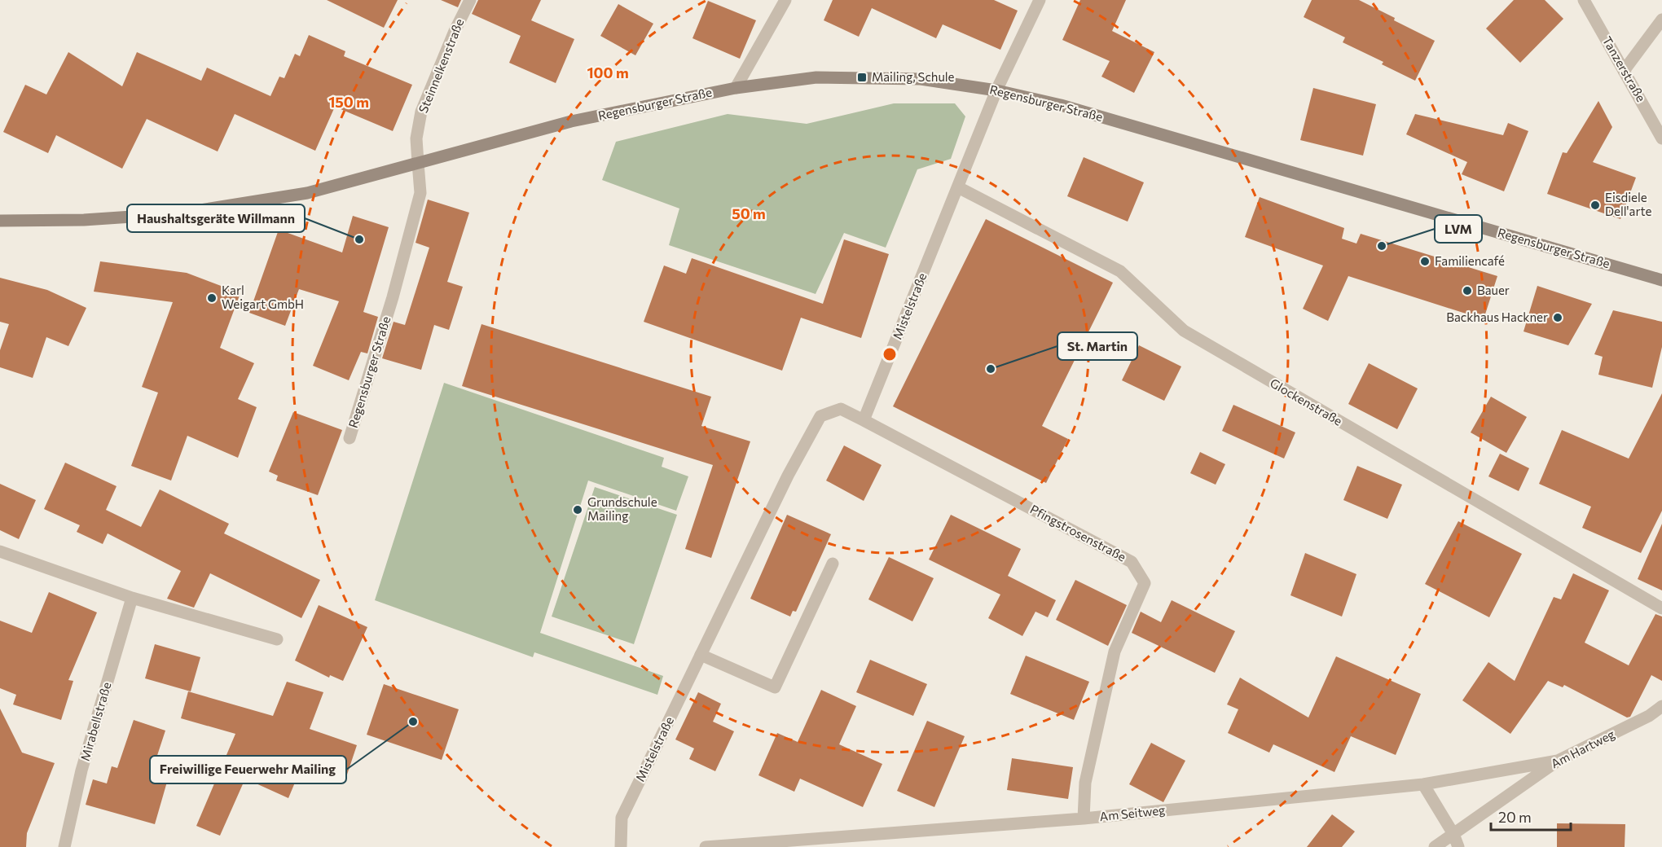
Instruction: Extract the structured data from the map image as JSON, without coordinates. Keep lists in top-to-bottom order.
{
  "streets": {
    "street": [
      "Steinnelkenstraße",
      "Tanzerstraße",
      "Regensburger Straße",
      "Mistelstraße",
      "Glockenstraße",
      "Pfingstrosenstraße",
      "Mirabellstraße",
      "Am Hartweg",
      "Am Seitweg"
    ]
  },
  "crossings": [
    ["Steinnelkenstraße", "Regensburger Straße"],
    ["Regensburger Straße", "Mistelstraße"],
    ["Mistelstraße", "Glockenstraße"],
    ["Mistelstraße", "Pfingstrosenstraße"],
    ["Pfingstrosenstraße", "Am Seitweg"],
    ["Am Hartweg", "Am Seitweg"]
  ],
  "places": {
    "transit": ["Mailing, Schule"],
    "other": [
      "Eisdiele Dell'arte",
      "Haushaltsgeräte Willmann",
      "LVM",
      "Familiencafé",
      "Bauer",
      "Karl Weigart GmbH",
      "Backhaus Hackner",
      "St. Martin",
      "Grundschule Mailing",
      "Freiwillige Feuerwehr Mailing"
    ]
  },
  "scale_bar": "20 m",
  "rings": ["100 m", "150 m", "50 m"]
}
